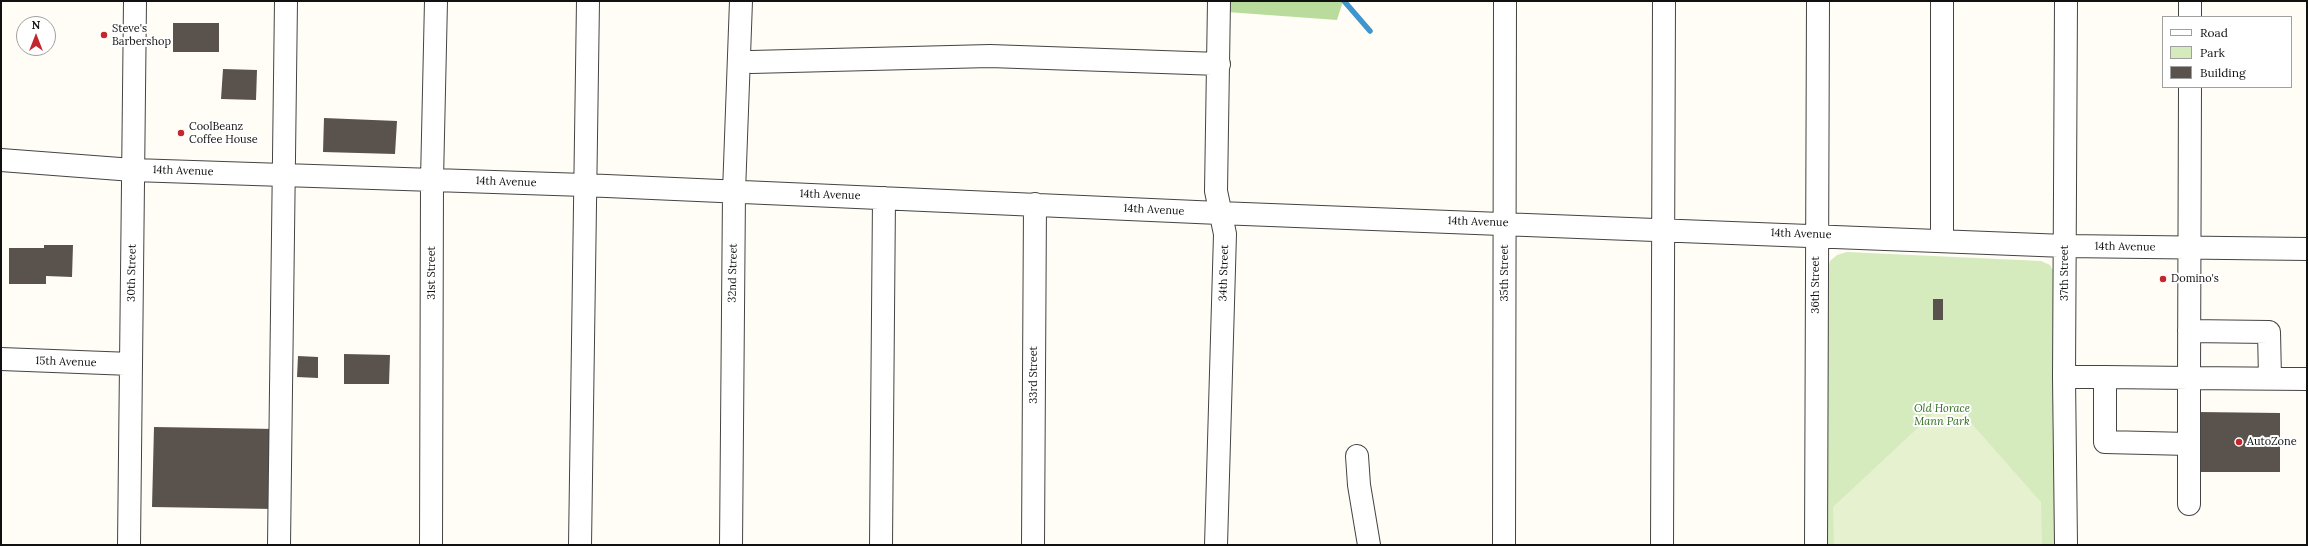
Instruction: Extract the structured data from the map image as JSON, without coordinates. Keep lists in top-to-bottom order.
{
  "streets": {
    "street": [
      "14th Avenue",
      "30th Street",
      "31st Street",
      "32nd Street",
      "34th Street",
      "35th Street",
      "37th Street",
      "36th Street",
      "15th Avenue",
      "33rd Street"
    ]
  },
  "crossings": [
    ["14th Avenue", "30th Street"],
    ["14th Avenue", "31st Street"],
    ["14th Avenue", "32nd Street"],
    ["14th Avenue", "34th Street"],
    ["14th Avenue", "35th Street"],
    ["14th Avenue", "37th Street"],
    ["14th Avenue", "36th Street"],
    ["14th Avenue", "33rd Street"],
    ["30th Street", "15th Avenue"]
  ],
  "parks": ["Old Horace Mann Park"],
  "places": [
    "Steve's Barbershop",
    "CoolBeanz Coffee House",
    "Domino's",
    "AutoZone"
  ],
  "legend": ["Road", "Park", "Building"],
  "north": "top"
}
